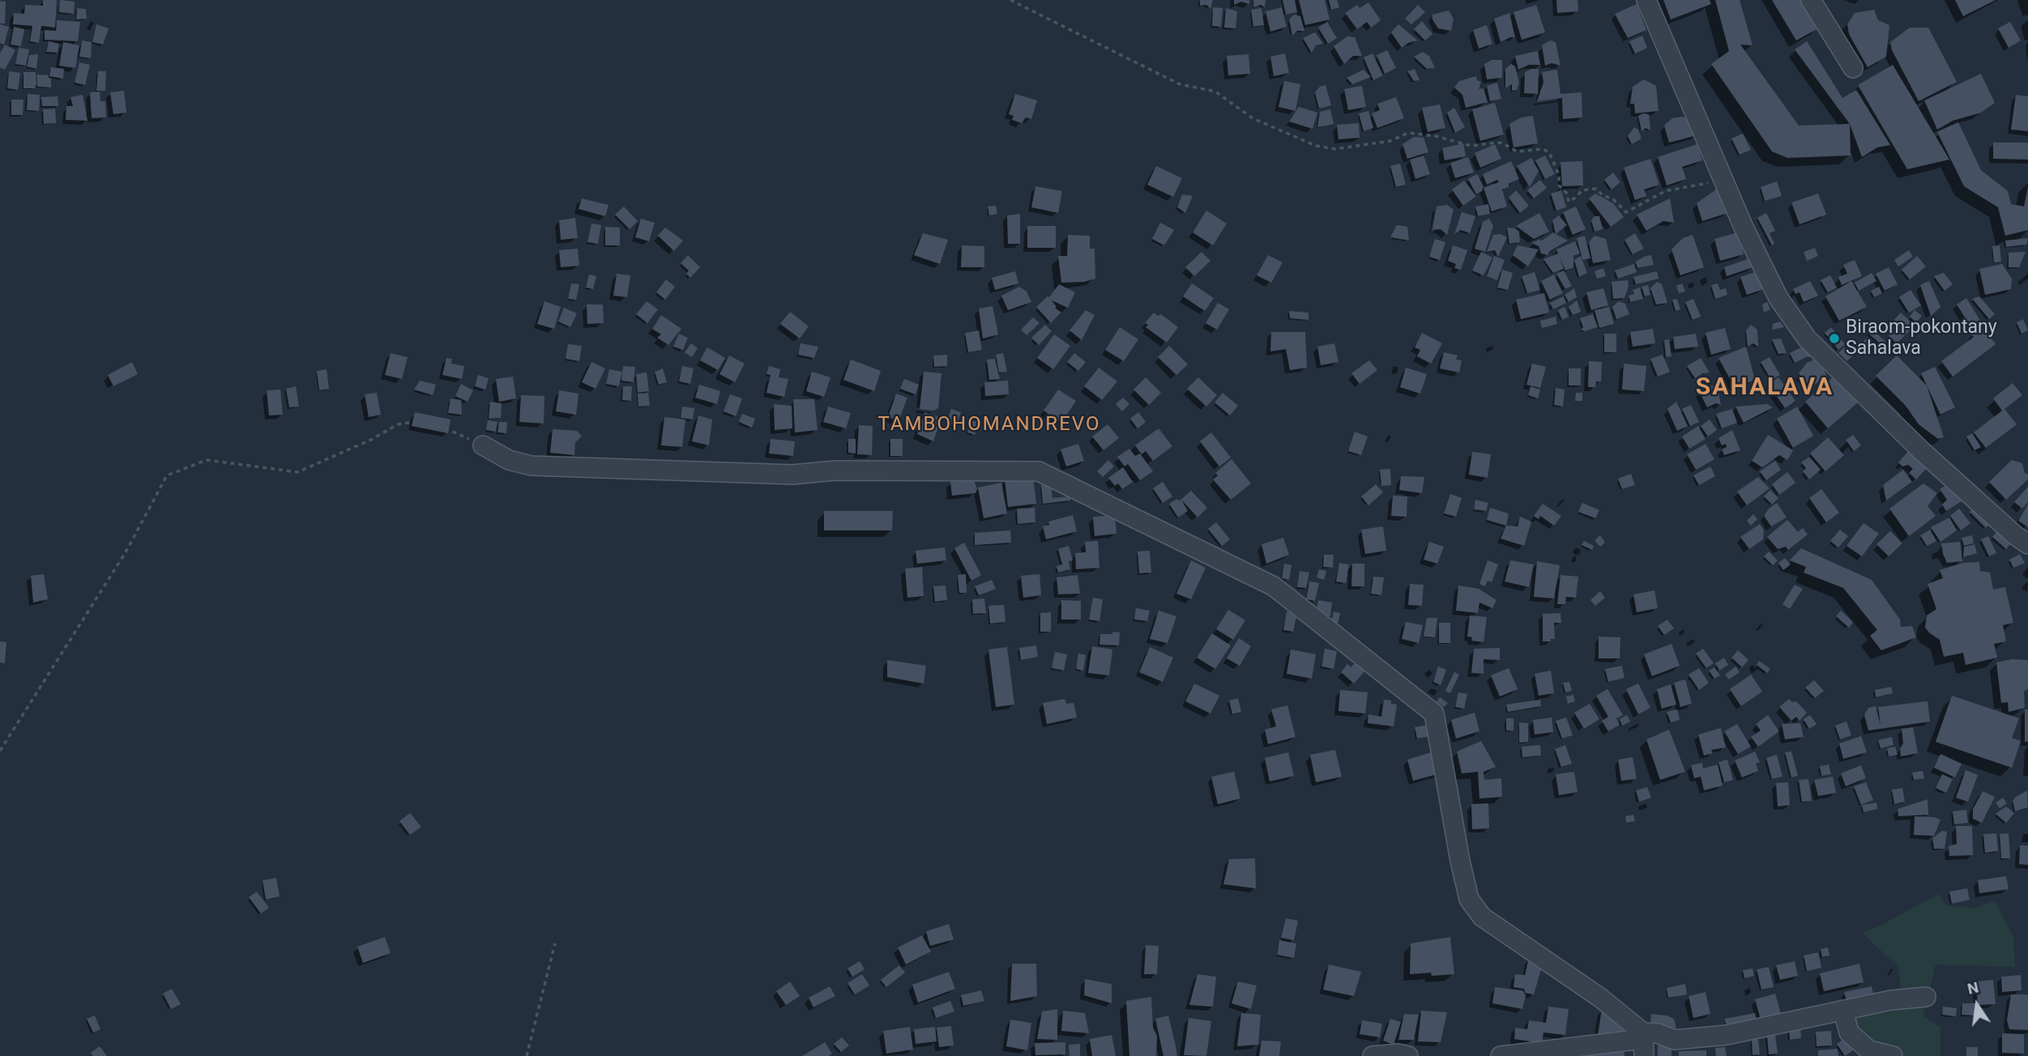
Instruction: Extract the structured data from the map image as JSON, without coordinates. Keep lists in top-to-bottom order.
{
  "districts": ["SAHALAVA", "TAMBOHOMANDREVO"],
  "places": ["Biraom-pokontany Sahalava"],
  "north": "top"
}
